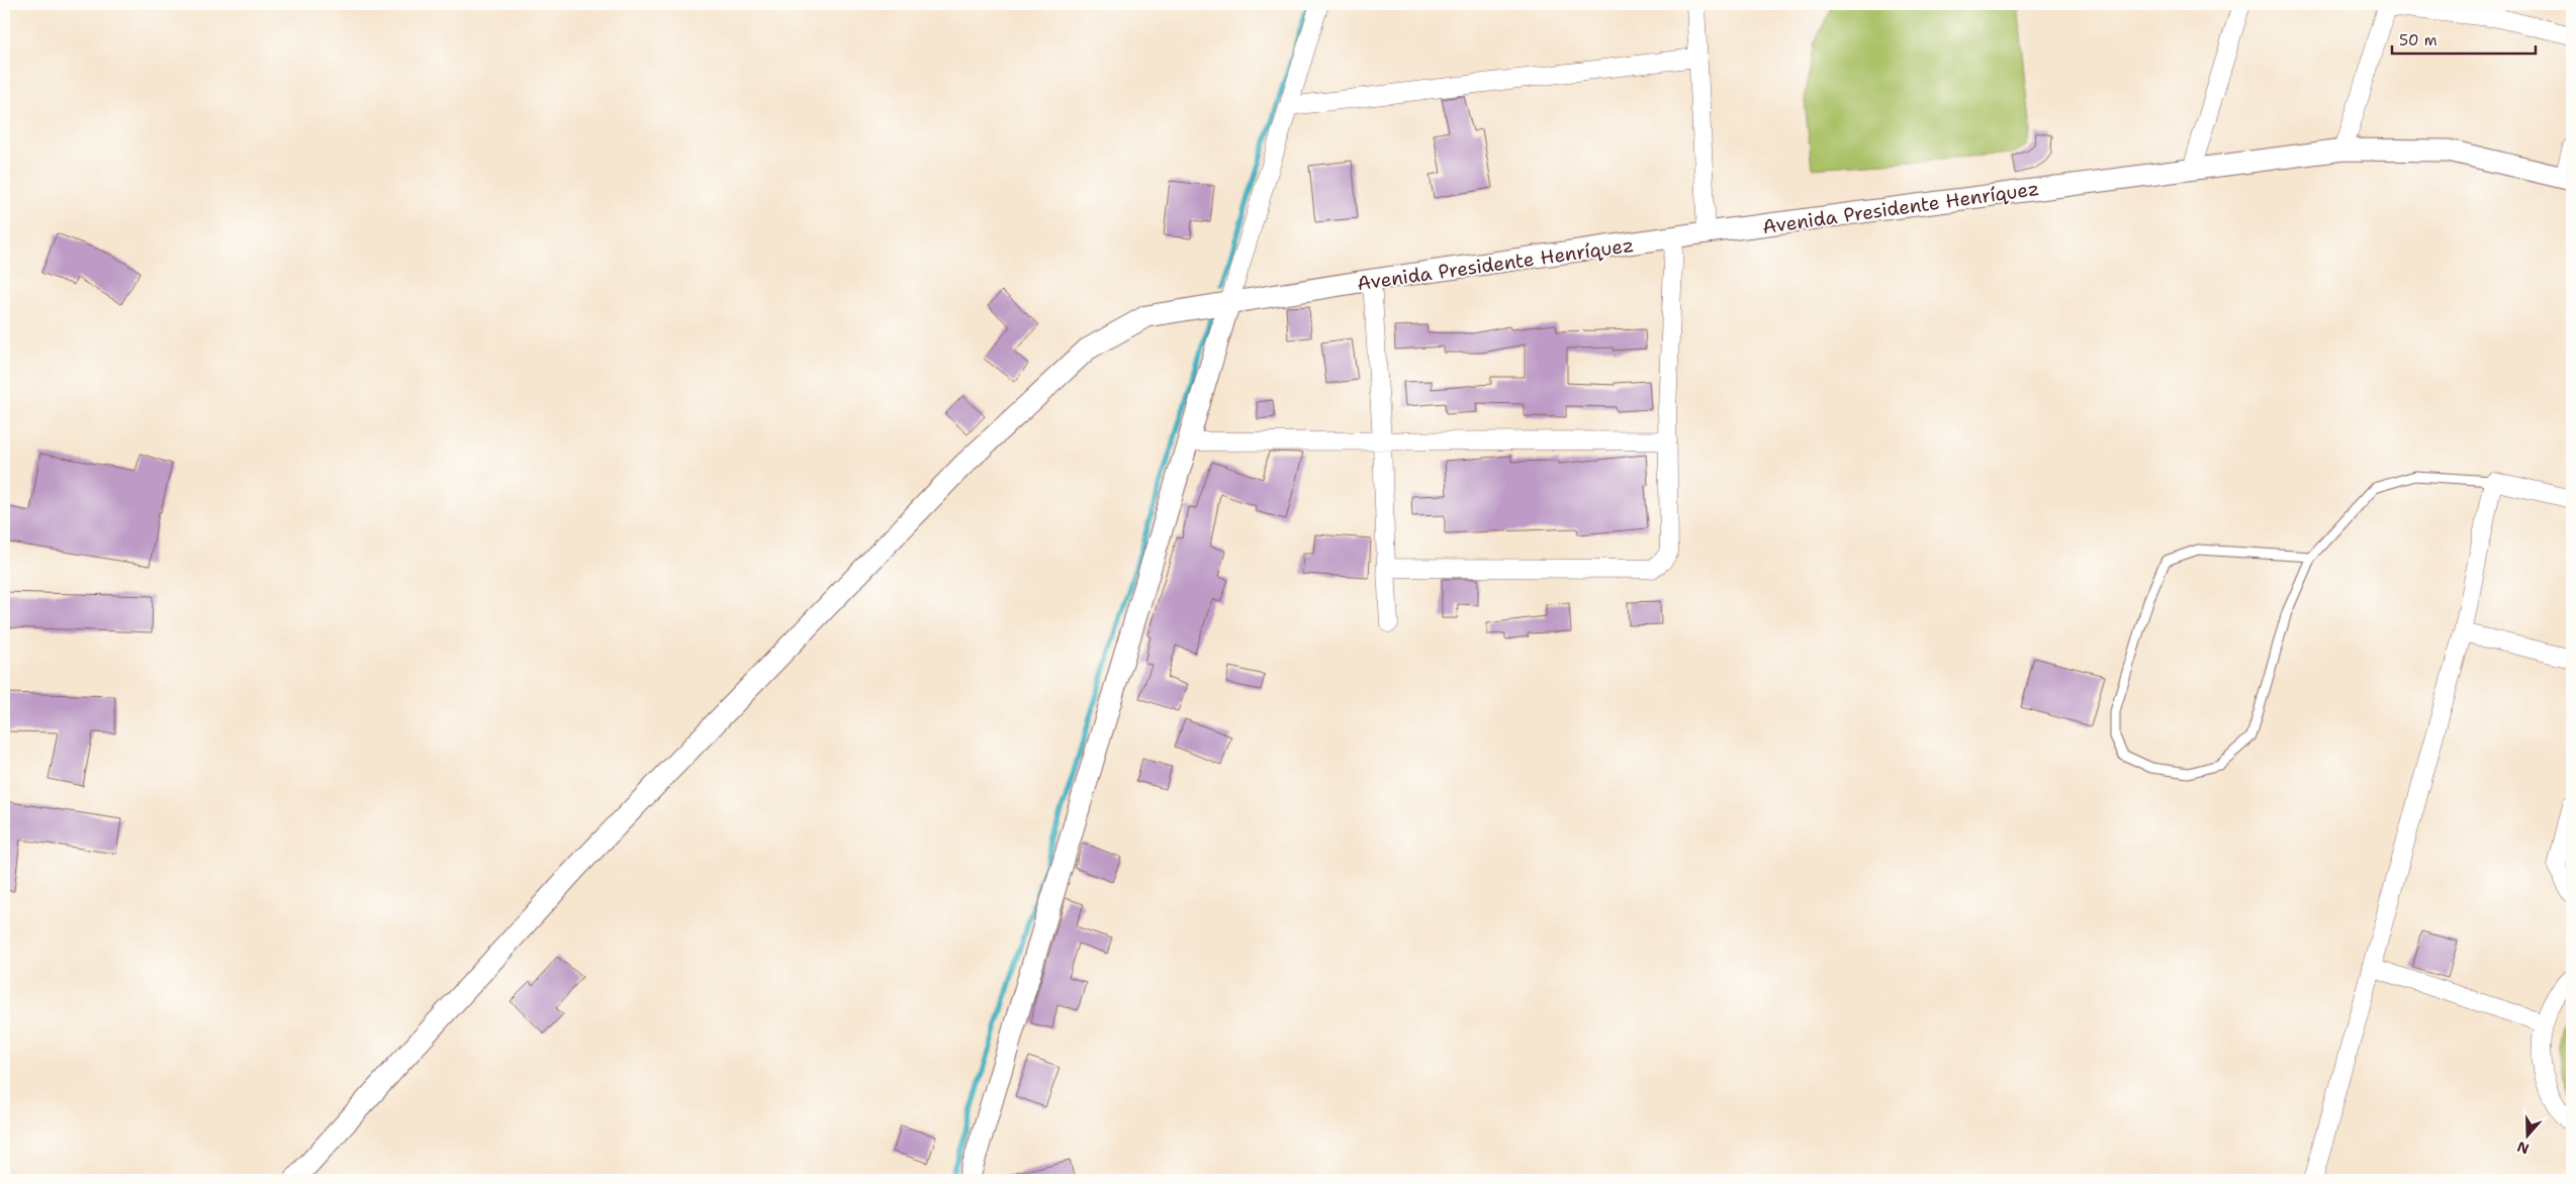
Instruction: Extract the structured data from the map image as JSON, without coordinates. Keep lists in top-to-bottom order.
{
  "streets": {
    "street": ["Avenida Presidente Henríquez"]
  },
  "scale_bar": "50 m",
  "north": "bottom"
}
